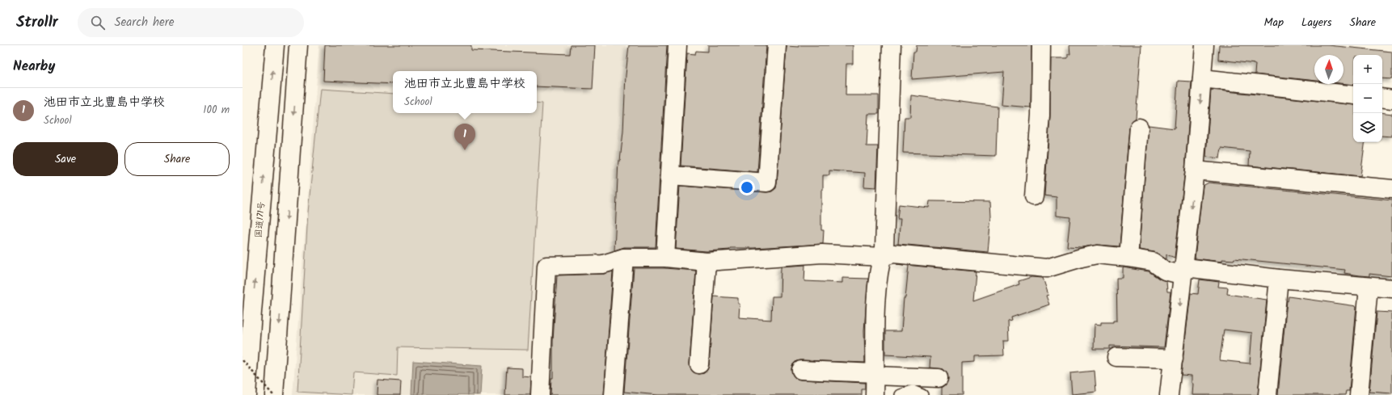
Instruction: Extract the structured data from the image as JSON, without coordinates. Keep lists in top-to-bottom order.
{
  "streets": {
    "main road": ["国道171号"]
  },
  "north": "top",
  "page": {
    "header": "Strollr",
    "search": "Search here",
    "nav": ["Map", "Layers", "Share"],
    "heading": "Nearby",
    "map_buttons": ["+", "−"],
    "popup": ["池田市立北豊島中学校", "School"],
    "list": [
      {
        "mark": "1",
        "name": "池田市立北豊島中学校",
        "note": "School",
        "value": "100 m"
      }
    ],
    "pins": "1",
    "buttons": ["Save", "Share"]
  }
}
